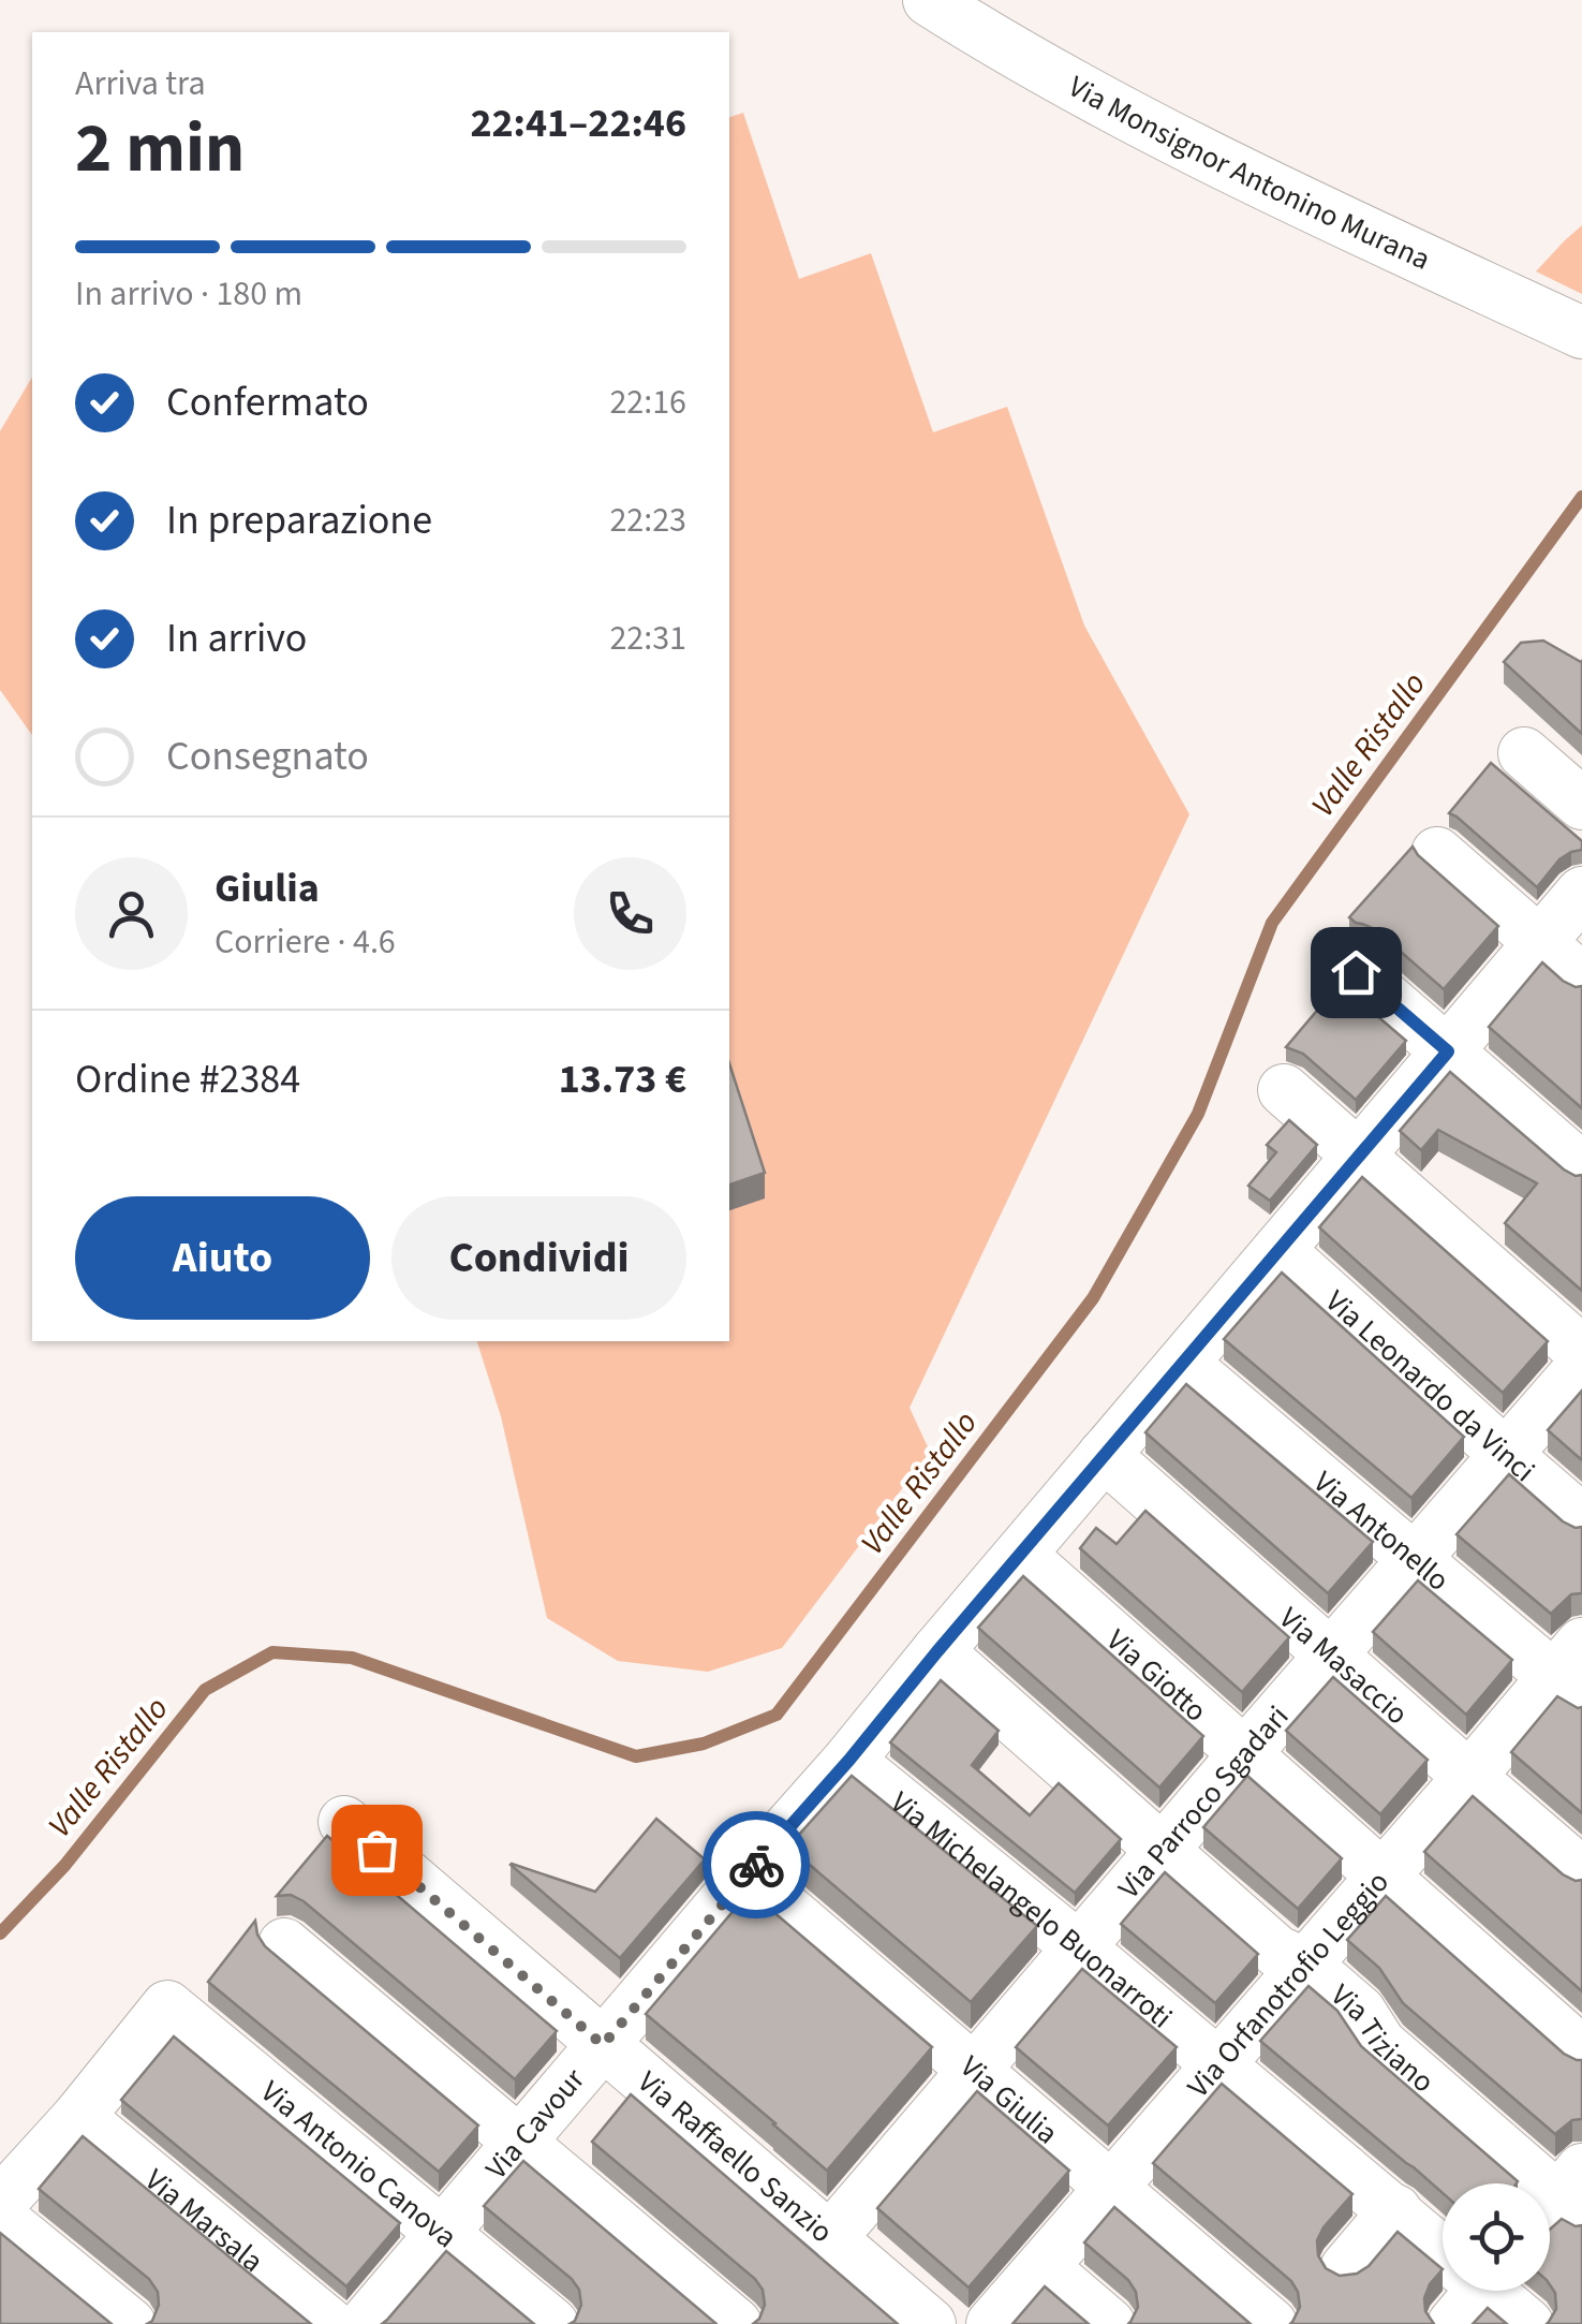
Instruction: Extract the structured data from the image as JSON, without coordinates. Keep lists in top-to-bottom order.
{
  "streets": {
    "street": [
      "Via Monsignor Antonino Murana",
      "Via Leonardo da Vinci",
      "Via Antonello",
      "Via Masaccio",
      "Via Giotto",
      "Via Parroco Sgadari",
      "Via Michelangelo Buonarroti",
      "Via Orfanotrofio Leggio",
      "Via Tiziano",
      "Via Giulia",
      "Via Cavour",
      "Via Raffaello Sanzio",
      "Via Antonio Canova",
      "Via Marsala"
    ]
  },
  "crossings": [
    ["Via Leonardo da Vinci", "Via Parroco Sgadari"],
    ["Via Leonardo da Vinci", "Via Cavour"],
    ["Via Antonello", "Via Parroco Sgadari"],
    ["Via Antonello", "Via Orfanotrofio Leggio"],
    ["Via Antonello", "Via Cavour"],
    ["Via Masaccio", "Via Parroco Sgadari"],
    ["Via Masaccio", "Via Orfanotrofio Leggio"],
    ["Via Masaccio", "Via Cavour"],
    ["Via Giotto", "Via Parroco Sgadari"],
    ["Via Giotto", "Via Orfanotrofio Leggio"],
    ["Via Giotto", "Via Cavour"],
    ["Via Parroco Sgadari", "Via Michelangelo Buonarroti"],
    ["Via Parroco Sgadari", "Via Tiziano"],
    ["Via Parroco Sgadari", "Via Giulia"],
    ["Via Parroco Sgadari", "Via Raffaello Sanzio"],
    ["Via Michelangelo Buonarroti", "Via Orfanotrofio Leggio"],
    ["Via Michelangelo Buonarroti", "Via Cavour"],
    ["Via Orfanotrofio Leggio", "Via Tiziano"],
    ["Via Orfanotrofio Leggio", "Via Giulia"],
    ["Via Tiziano", "Via Cavour"],
    ["Via Giulia", "Via Cavour"],
    ["Via Cavour", "Via Raffaello Sanzio"],
    ["Via Cavour", "Via Antonio Canova"],
    ["Via Antonio Canova", "Via Marsala"]
  ],
  "water": ["Valle Ristallo"],
  "page": {
    "heading": ["2 min", "Arriva tra", "22:41–22:46"],
    "panel": [
      "Giulia",
      "Corriere · 4.6",
      "Ordine #2384",
      "13.73 €"
    ],
    "bar": "In arrivo · 180 m",
    "list": [
      ["Confermato", "22:16"],
      ["In preparazione", "22:23"],
      ["In arrivo", "22:31"],
      "Consegnato"
    ],
    "buttons": ["Aiuto", "Condividi"]
  }
}
